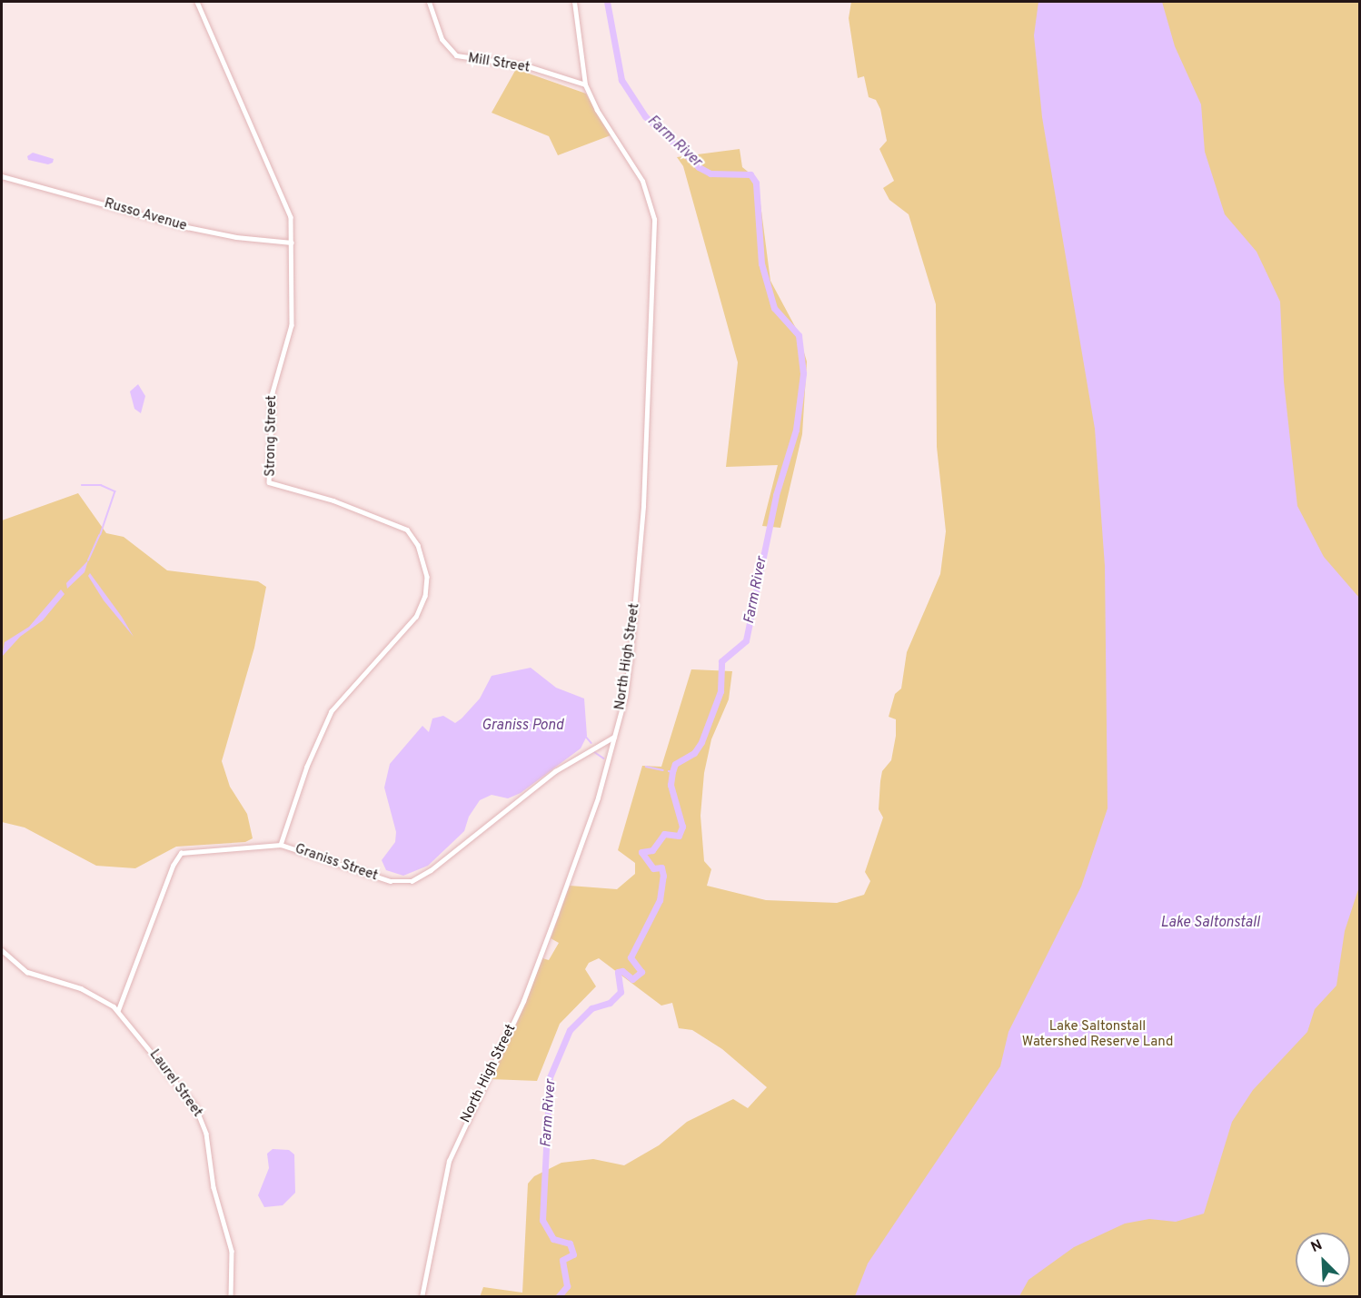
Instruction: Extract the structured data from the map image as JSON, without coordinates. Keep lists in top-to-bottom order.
{
  "streets": {
    "main road": ["Mill Street", "North High Street"],
    "street": [
      "Russo Avenue",
      "Strong Street",
      "Graniss Street",
      "Laurel Street"
    ]
  },
  "crossings": [
    ["Mill Street", "North High Street"],
    ["Russo Avenue", "Strong Street"],
    ["Strong Street", "Graniss Street"],
    ["North High Street", "Graniss Street"],
    ["Graniss Street", "Laurel Street"]
  ],
  "water": ["Farm River", "Graniss Pond", "Lake Saltonstall"],
  "parks": ["Lake Saltonstall Watershed Reserve Land"],
  "north": "top left"
}
